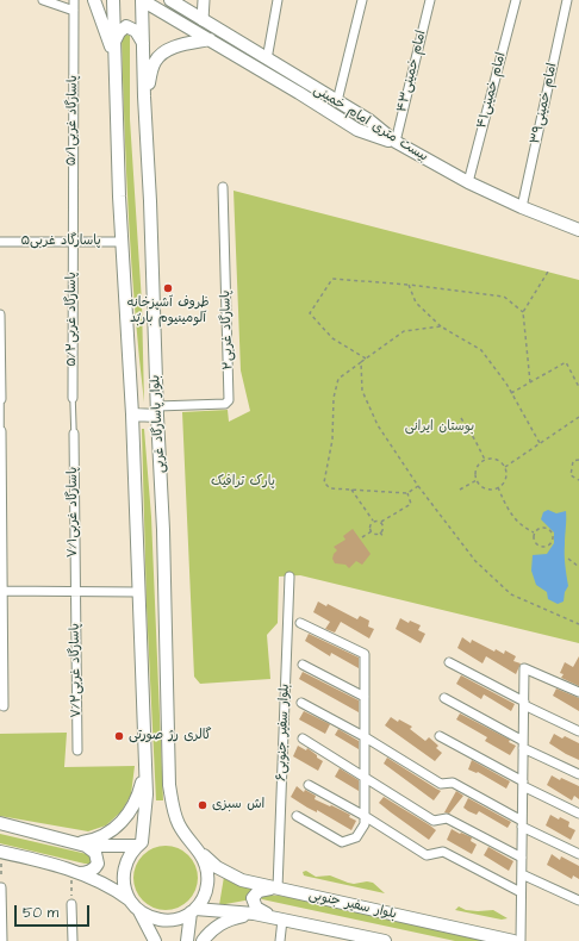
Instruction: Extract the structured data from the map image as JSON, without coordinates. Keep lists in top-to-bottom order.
{
  "streets": {
    "main road": ["بیست متری امام خمینی", "بلوار پاسارگاد غربی", "بلوار سفیر جنوبی"],
    "street": [
      "امام خمینی۴۳",
      "امام خمینی۴۱",
      "امام خمینی۳۹",
      "پاسارگاد غربی۵/۱",
      "پاسارگاد غربی۵",
      "پاسارگاد غربی۵/۲",
      "پاسارگاد غربی۲",
      "پاسارگاد غربی۷/۱",
      "پاسارگاد غربی۷/۲",
      "بلوار سفیر جنوبی۶"
    ]
  },
  "crossings": [
    ["امام خمینی۴۳", "بیست متری امام خمینی"],
    ["امام خمینی۴۱", "بیست متری امام خمینی"],
    ["امام خمینی۳۹", "بیست متری امام خمینی"],
    ["پاسارگاد غربی۵/۱", "پاسارگاد غربی۵"],
    ["پاسارگاد غربی۵/۱", "پاسارگاد غربی۵/۲"],
    ["پاسارگاد غربی۵", "پاسارگاد غربی۵/۲"],
    ["پاسارگاد غربی۵", "بلوار پاسارگاد غربی"],
    ["پاسارگاد غربی۲", "بلوار پاسارگاد غربی"],
    ["بلوار پاسارگاد غربی", "بلوار سفیر جنوبی"],
    ["پاسارگاد غربی۷/۱", "پاسارگاد غربی۷/۲"],
    ["بلوار سفیر جنوبی۶", "بلوار سفیر جنوبی"]
  ],
  "parks": ["بوستان ایرانی", "پارک ترافیک"],
  "places": ["ظروف آشپزخانه آلومینیوم باربُد", "گالری رژ صورتی", "اش سبزی"],
  "scale_bar": "50 m"
}
